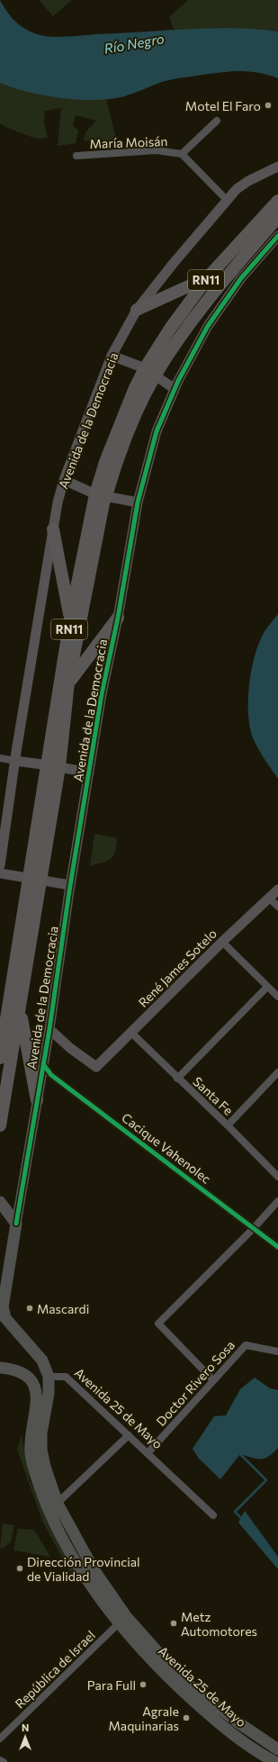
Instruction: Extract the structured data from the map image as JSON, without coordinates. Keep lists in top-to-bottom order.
{
  "streets": {
    "highway": ["RN11", "Avenida de la Democracia"],
    "main road": ["Avenida 25 de Mayo"],
    "street": [
      "María Moisán",
      "René James Sotelo",
      "Santa Fe",
      "Cacique Vahenolec",
      "Doctor Rivero Sosa",
      "República de Israel"
    ]
  },
  "crossings": [
    ["RN11", "Avenida de la Democracia"],
    ["Avenida de la Democracia", "René James Sotelo"],
    ["Avenida de la Democracia", "Cacique Vahenolec"],
    ["René James Sotelo", "Santa Fe"],
    ["Doctor Rivero Sosa", "Avenida 25 de Mayo"],
    ["Avenida 25 de Mayo", "República de Israel"]
  ],
  "water": ["Río Negro"],
  "places": [
    "Motel El Faro",
    "Mascardi",
    "Dirección Provincial de Vialidad",
    "Metz Automotores",
    "Para Full",
    "Agrale Maquinarias"
  ],
  "north": "top"
}
